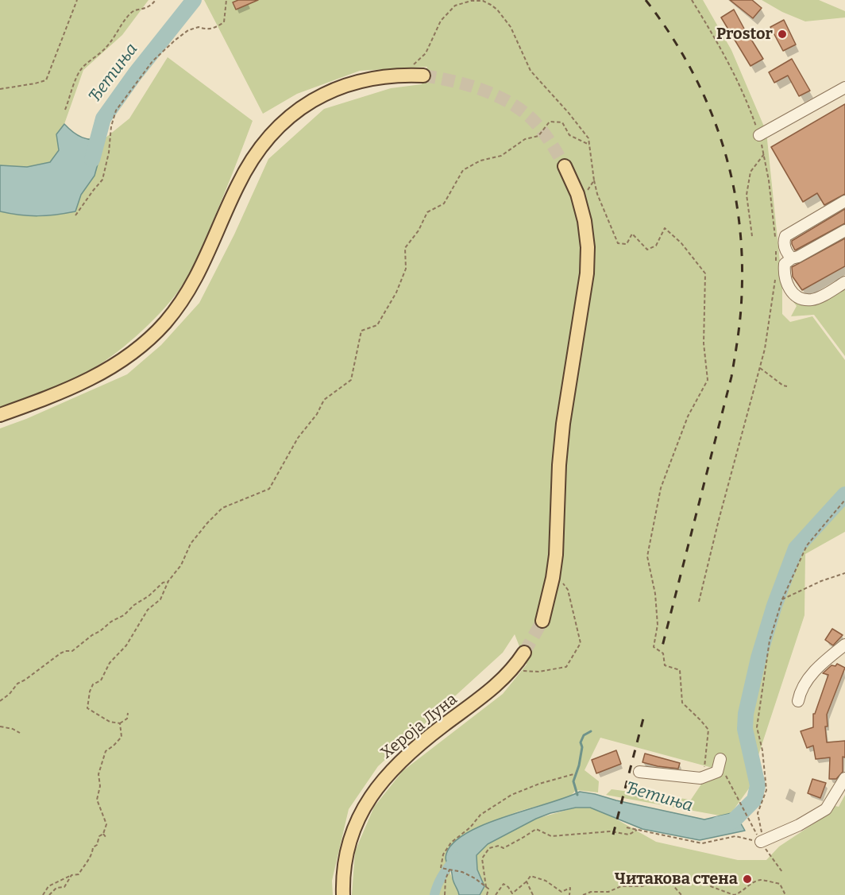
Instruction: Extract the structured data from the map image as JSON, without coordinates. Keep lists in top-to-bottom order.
{
  "streets": {
    "main road": ["Хероја Луна"]
  },
  "water": ["Ђетиња"],
  "places": ["Prostor", "Читакова стена"]
}
